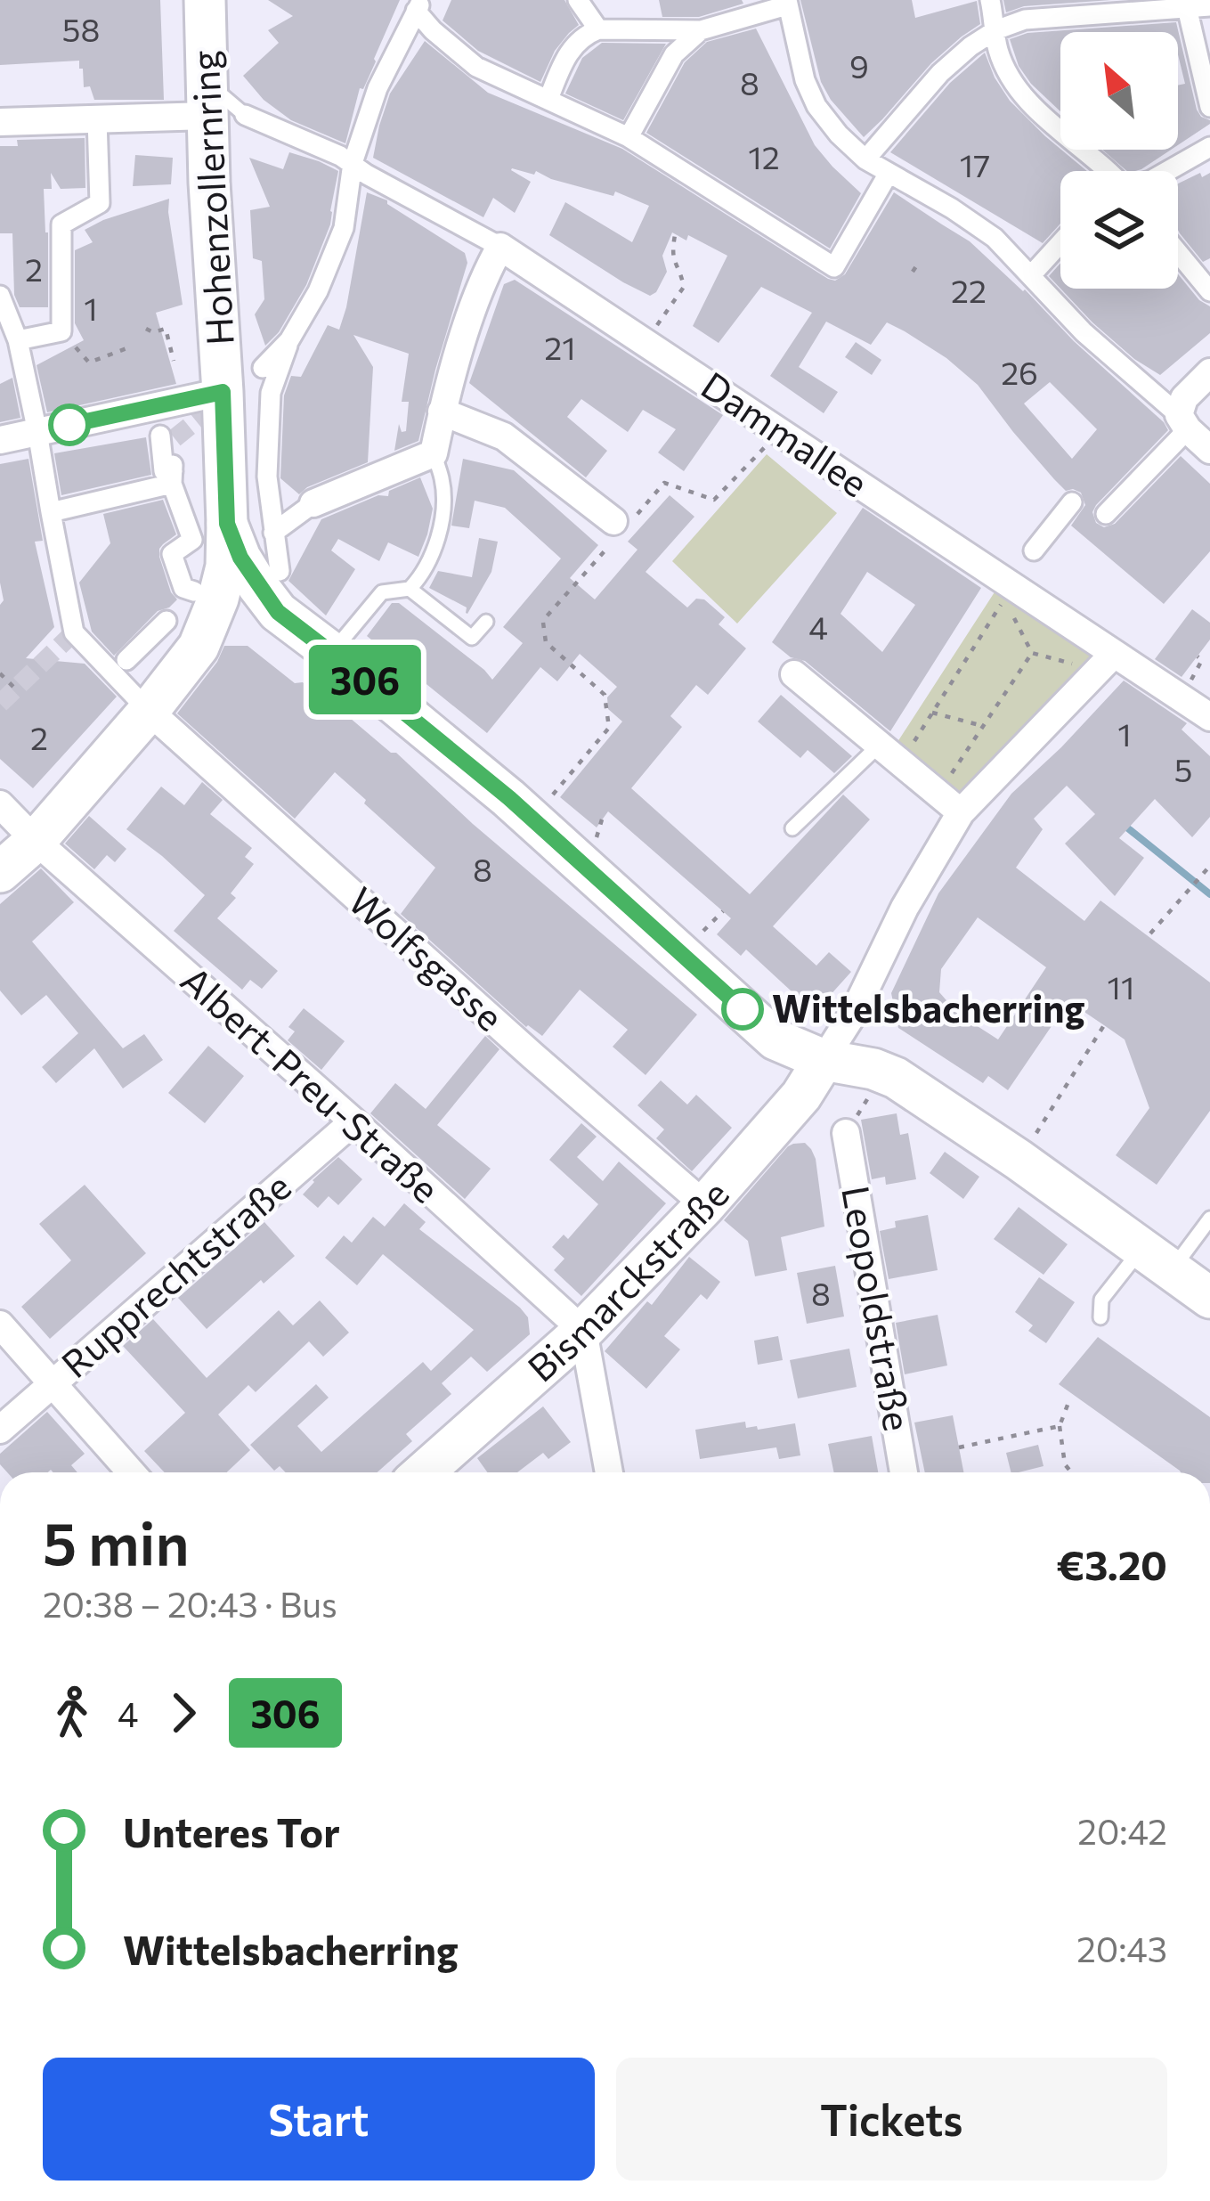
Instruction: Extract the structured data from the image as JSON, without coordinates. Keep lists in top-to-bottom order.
{
  "streets": {
    "main road": ["Hohenzollernring", "Bismarckstraße"],
    "street": [
      "Dammallee",
      "Wolfsgasse",
      "Albert-Preu-Straße",
      "Rupprechtstraße",
      "Leopoldstraße"
    ]
  },
  "crossings": [
    ["Hohenzollernring", "Dammallee"],
    ["Wolfsgasse", "Bismarckstraße"],
    ["Albert-Preu-Straße", "Rupprechtstraße"],
    ["Albert-Preu-Straße", "Bismarckstraße"]
  ],
  "places": ["Wittelsbacherring"],
  "lines": ["bus line 306"],
  "house_numbers": [
    "58",
    "9",
    "8",
    "12",
    "17",
    "2",
    "22",
    "1",
    "21",
    "26",
    "4",
    "1",
    "2",
    "5",
    "8",
    "11",
    "8"
  ],
  "north": "top left",
  "page": {
    "on_map": "306",
    "heading": ["5 min", "20:38 – 20:43 · Bus", "€3.20"],
    "legs": ["4", "306"],
    "list": [
      {
        "name": "Unteres Tor",
        "value": "20:42"
      },
      {
        "name": "Wittelsbacherring",
        "value": "20:43"
      }
    ],
    "buttons": ["Start", "Tickets"]
  }
}
